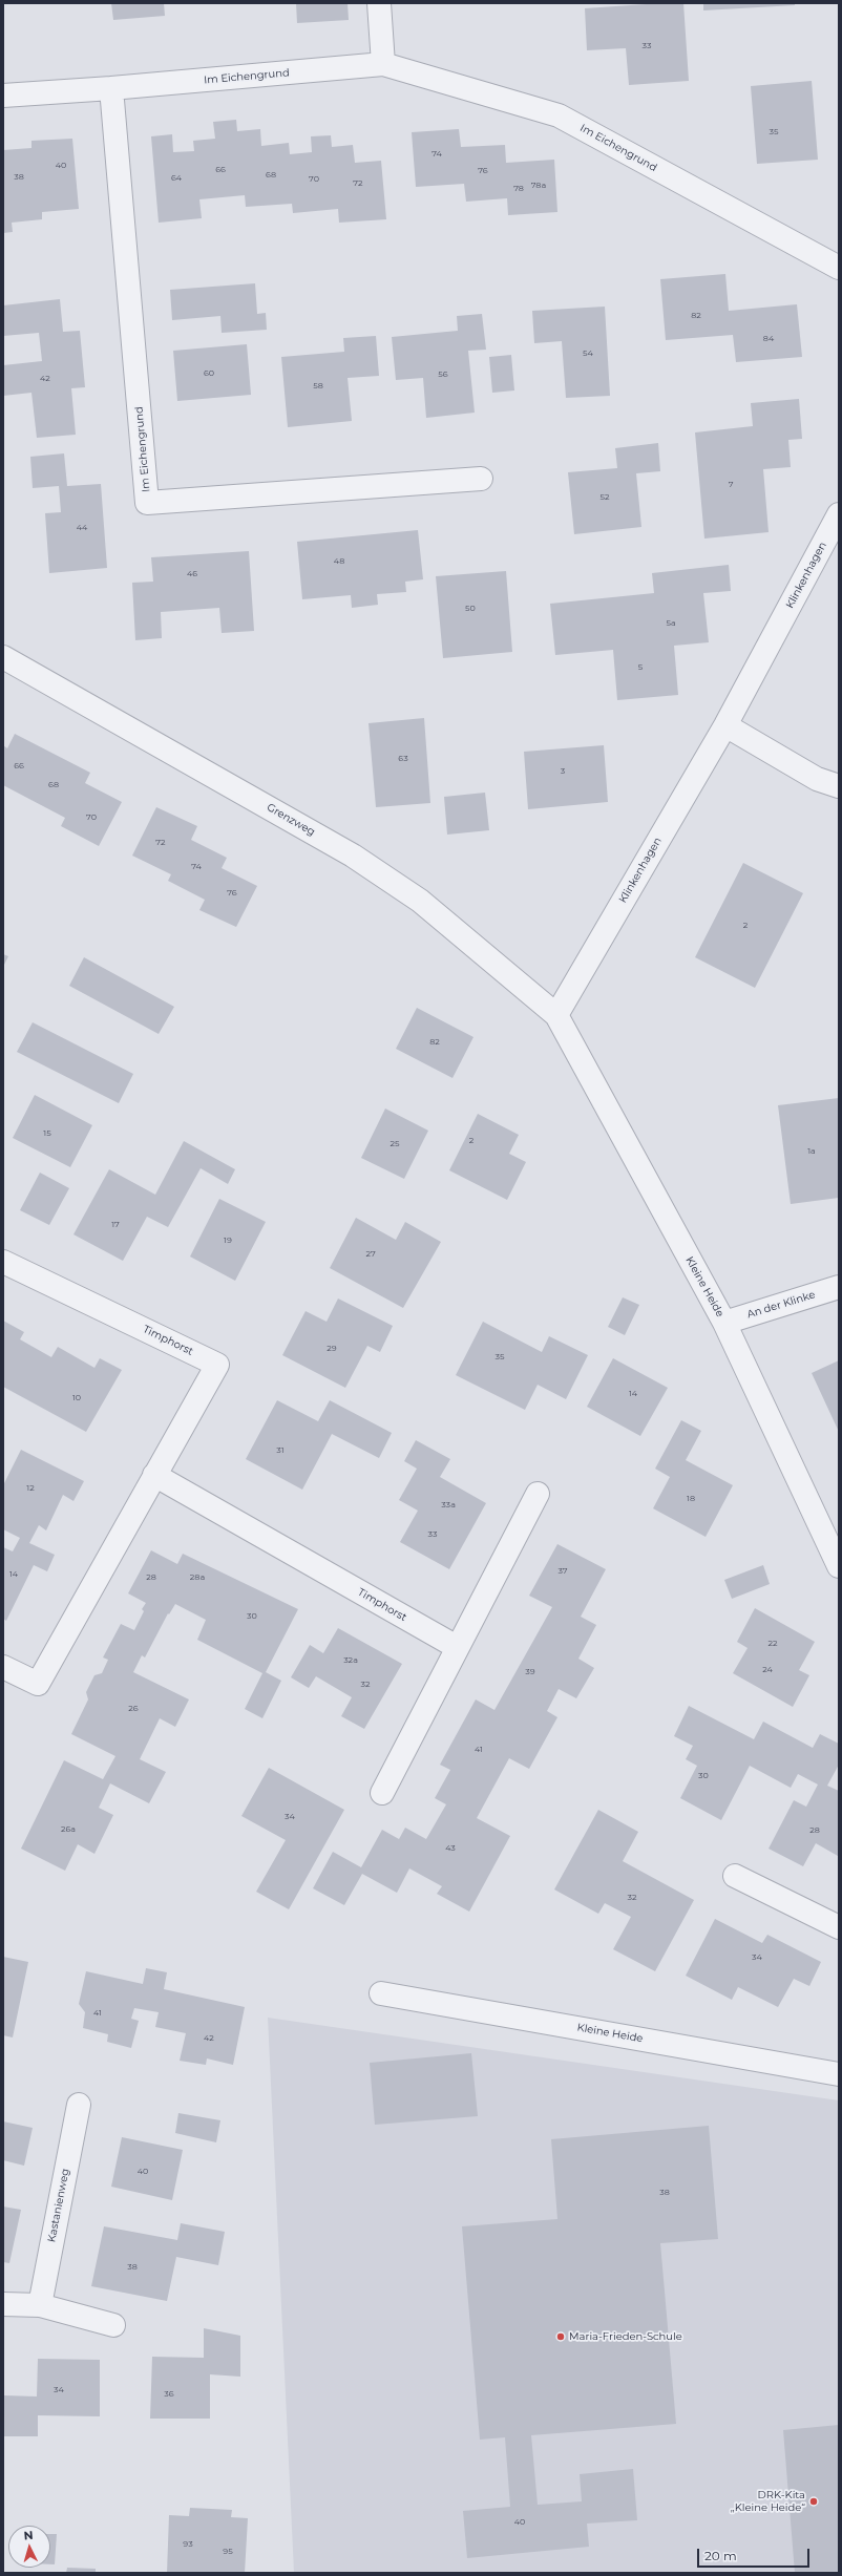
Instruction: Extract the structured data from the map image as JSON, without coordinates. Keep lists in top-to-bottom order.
{
  "streets": {
    "street": [
      "Im Eichengrund",
      "Klinkenhagen",
      "Grenzweg",
      "Kleine Heide",
      "An der Klinke",
      "Timphorst",
      "Kastanienweg"
    ]
  },
  "crossings": [
    ["Klinkenhagen", "Grenzweg"],
    ["Klinkenhagen", "Kleine Heide"],
    ["Grenzweg", "Kleine Heide"],
    ["Kleine Heide", "An der Klinke"]
  ],
  "places": ["Maria-Frieden-Schule", "DRK-Kita „Kleine Heide“"],
  "house_numbers": [
    "33",
    "35",
    "74",
    "40",
    "66",
    "76",
    "68",
    "38",
    "64",
    "70",
    "72",
    "78a",
    "78",
    "82",
    "84",
    "54",
    "60",
    "56",
    "42",
    "58",
    "7",
    "52",
    "44",
    "48",
    "46",
    "50",
    "5a",
    "5",
    "63",
    "66",
    "3",
    "68",
    "70",
    "72",
    "74",
    "76",
    "2",
    "82",
    "15",
    "2",
    "25",
    "1a",
    "17",
    "19",
    "27",
    "29",
    "35",
    "14",
    "10",
    "31",
    "12",
    "18",
    "33a",
    "33",
    "37",
    "14",
    "28",
    "28a",
    "30",
    "22",
    "32a",
    "24",
    "39",
    "32",
    "26",
    "41",
    "30",
    "34",
    "26a",
    "28",
    "43",
    "32",
    "34",
    "41",
    "42",
    "40",
    "38",
    "38",
    "34",
    "36",
    "40",
    "93",
    "95"
  ],
  "scale_bar": "20 m",
  "north": "top"
}
